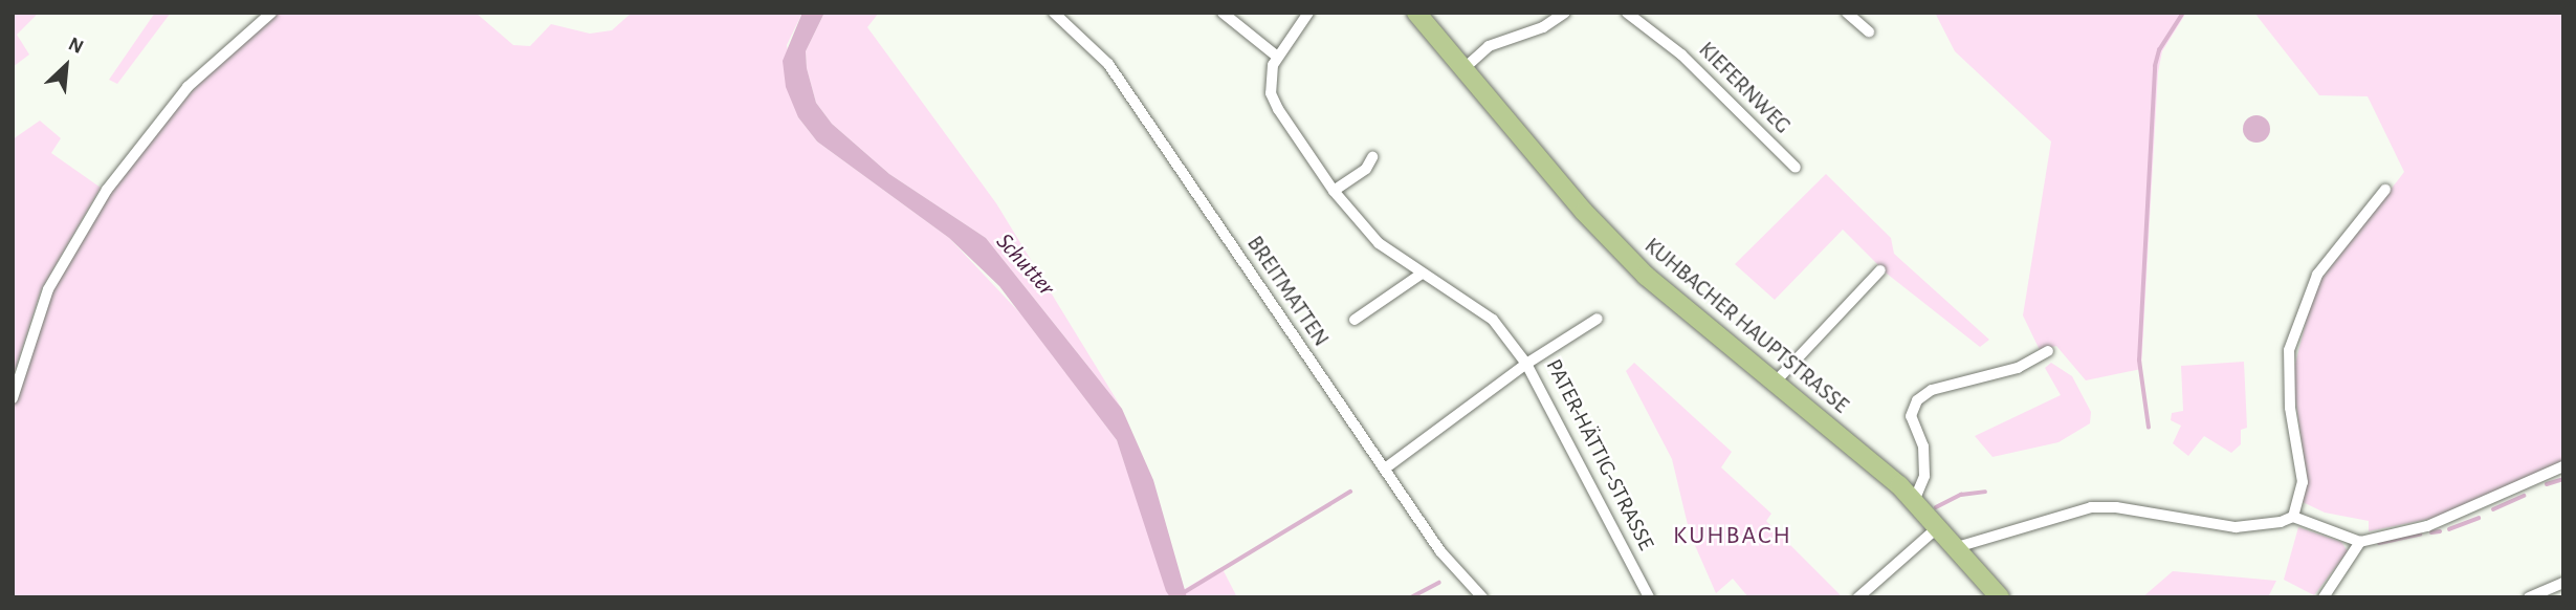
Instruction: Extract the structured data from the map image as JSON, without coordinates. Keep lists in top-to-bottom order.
{
  "streets": {
    "main road": ["KUHBACHER HAUPTSTRASSE"],
    "street": ["KIEFERNWEG", "BREITMATTEN", "PATER-HÄTTIG-STRASSE"]
  },
  "districts": ["KUHBACH"],
  "water": ["Schutter"],
  "north": "top right"
}
